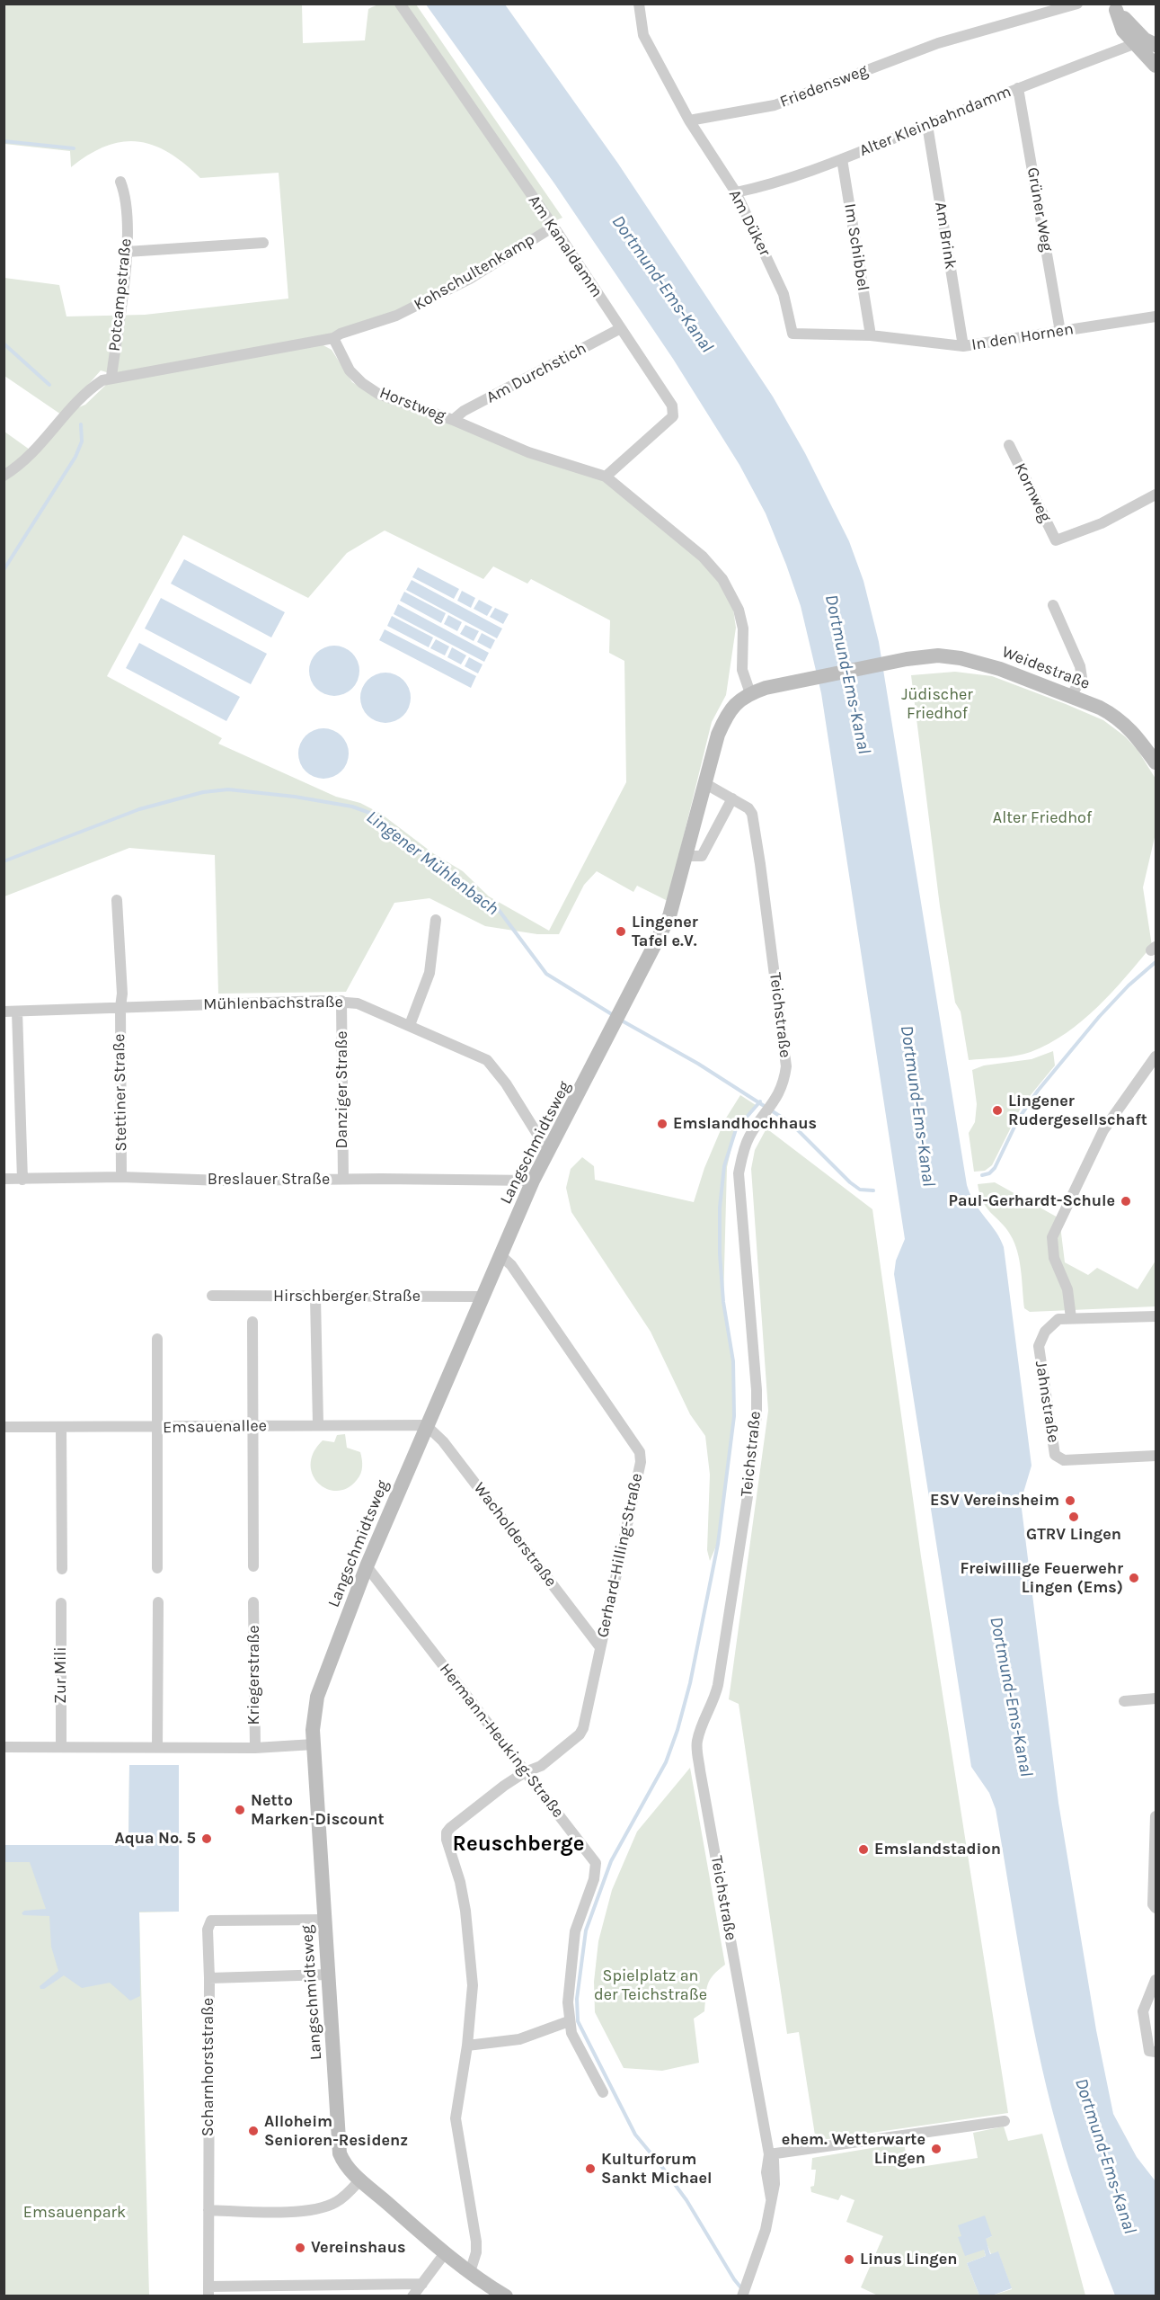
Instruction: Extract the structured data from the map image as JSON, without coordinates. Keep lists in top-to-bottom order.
{
  "streets": {
    "street": [
      "Friedensweg",
      "Alter Kleinbahndamm",
      "Grüner Weg",
      "Am Düker",
      "Am Brink",
      "Am Kanaldamm",
      "Im Schibbel",
      "Kohschultenkamp",
      "Potcampstraße",
      "In den Hornen",
      "Am Durchstich",
      "Horstweg",
      "Kornweg",
      "Weidestraße",
      "Mühlenbachstraße",
      "Teichstraße",
      "Danziger Straße",
      "Stettiner Straße",
      "Langschmidtsweg",
      "Breslauer Straße",
      "Hirschberger Straße",
      "Jahnstraße",
      "Emsauenallee",
      "Wacholderstraße",
      "Gerhard-Hilling-Straße",
      "Zur Mili",
      "Kriegerstraße",
      "Hermann-Heuking-Straße",
      "Scharnhorststraße"
    ]
  },
  "crossings": [
    ["Friedensweg", "Am Düker"],
    ["Alter Kleinbahndamm", "Grüner Weg"],
    ["Alter Kleinbahndamm", "Am Düker"],
    ["Alter Kleinbahndamm", "Am Brink"],
    ["Alter Kleinbahndamm", "Im Schibbel"],
    ["Grüner Weg", "In den Hornen"],
    ["Am Düker", "In den Hornen"],
    ["Am Brink", "In den Hornen"],
    ["Am Kanaldamm", "Kohschultenkamp"],
    ["Am Kanaldamm", "Am Durchstich"],
    ["Am Kanaldamm", "Horstweg"],
    ["Im Schibbel", "In den Hornen"],
    ["Kohschultenkamp", "Horstweg"],
    ["Am Durchstich", "Horstweg"],
    ["Horstweg", "Langschmidtsweg"],
    ["Weidestraße", "Langschmidtsweg"],
    ["Mühlenbachstraße", "Danziger Straße"],
    ["Mühlenbachstraße", "Stettiner Straße"],
    ["Mühlenbachstraße", "Langschmidtsweg"],
    ["Teichstraße", "Langschmidtsweg"],
    ["Danziger Straße", "Breslauer Straße"],
    ["Stettiner Straße", "Breslauer Straße"],
    ["Langschmidtsweg", "Breslauer Straße"],
    ["Langschmidtsweg", "Hirschberger Straße"],
    ["Langschmidtsweg", "Emsauenallee"],
    ["Langschmidtsweg", "Wacholderstraße"],
    ["Langschmidtsweg", "Gerhard-Hilling-Straße"],
    ["Langschmidtsweg", "Hermann-Heuking-Straße"],
    ["Langschmidtsweg", "Scharnhorststraße"],
    ["Emsauenallee", "Wacholderstraße"],
    ["Wacholderstraße", "Gerhard-Hilling-Straße"],
    ["Gerhard-Hilling-Straße", "Hermann-Heuking-Straße"]
  ],
  "districts": ["Reuschberge"],
  "water": ["Dortmund-Ems-Kanal", "Lingener Mühlenbach"],
  "parks": [
    "Jüdischer Friedhof",
    "Alter Friedhof",
    "Spielplatz an der Teichstraße",
    "Emsauenpark"
  ],
  "places": [
    "Lingener Tafel e.V.",
    "Lingener Rudergesellschaft",
    "Emslandhochhaus",
    "Paul-Gerhardt-Schule",
    "ESV Vereinsheim",
    "GTRV Lingen",
    "Freiwillige Feuerwehr Lingen (Ems)",
    "Netto Marken-Discount",
    "Aqua No. 5",
    "Emslandstadion",
    "Alloheim Senioren-Residenz",
    "ehem. Wetterwarte Lingen",
    "Kulturforum Sankt Michael",
    "Vereinshaus",
    "Linus Lingen"
  ]
}
